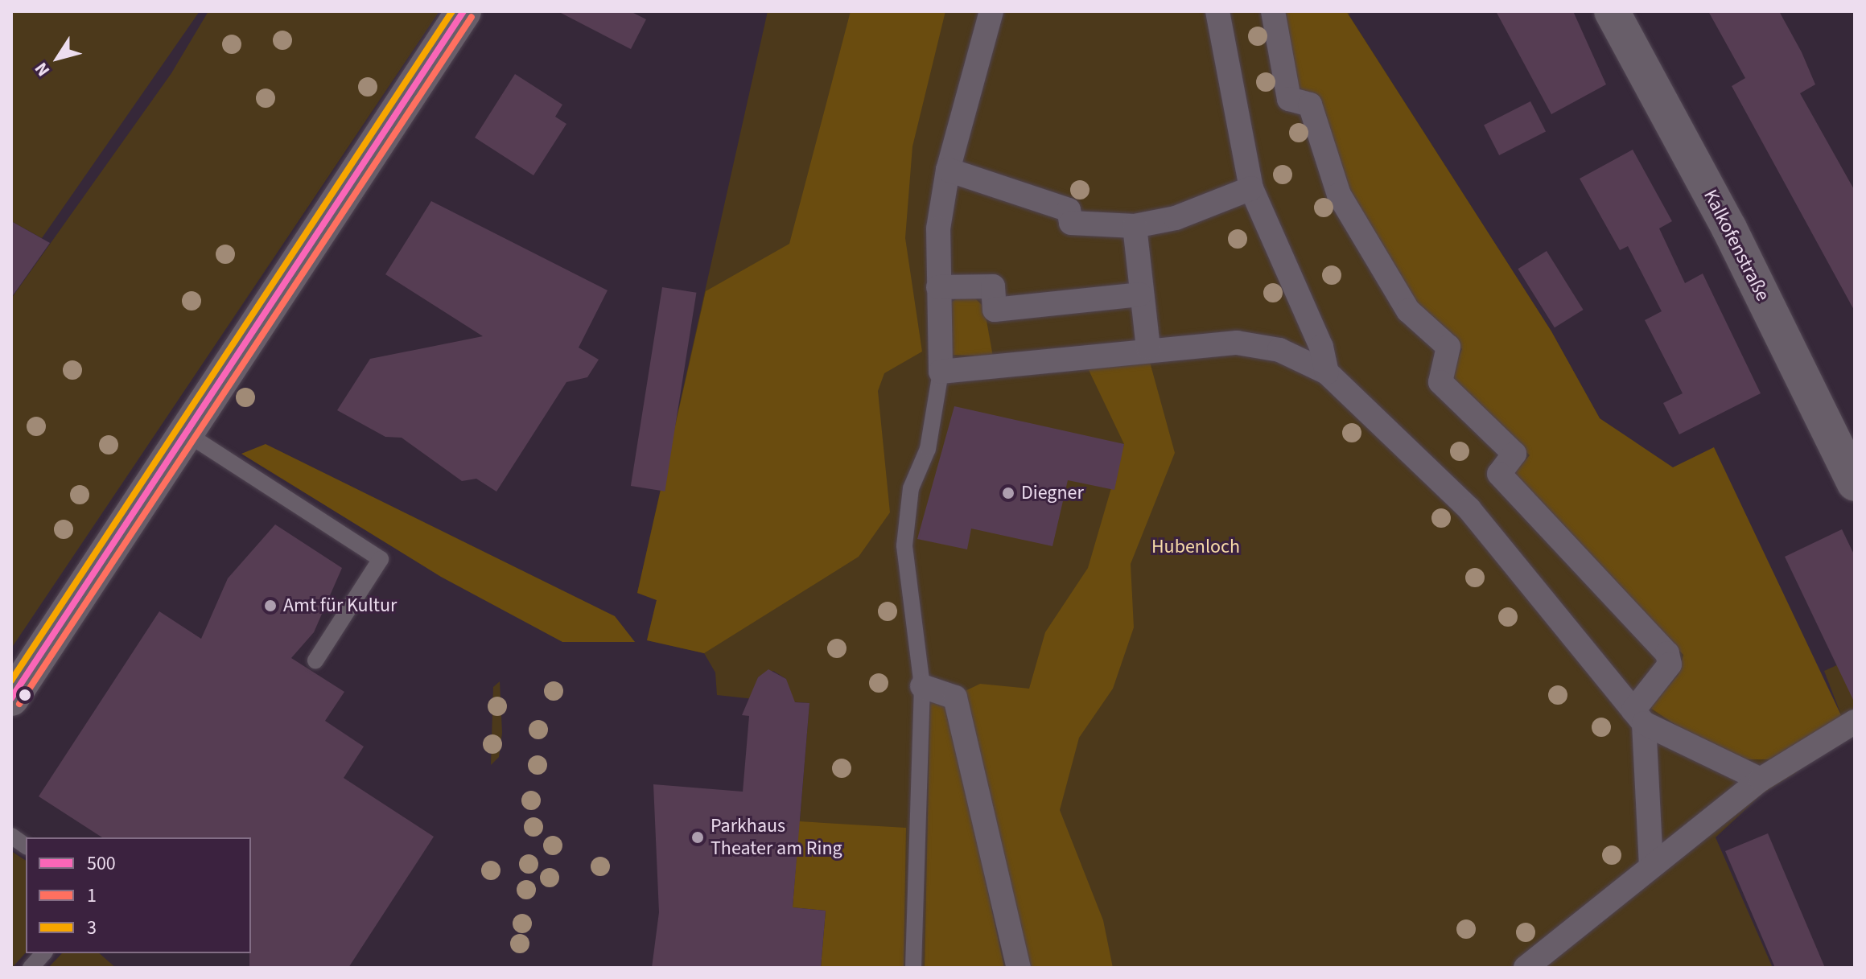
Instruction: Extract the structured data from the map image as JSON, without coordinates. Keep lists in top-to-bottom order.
{
  "streets": {
    "main road": ["Kalkofenstraße"]
  },
  "parks": ["Hubenloch"],
  "places": ["Diegner", "Amt für Kultur", "Parkhaus Theater am Ring"],
  "lines": ["transit line 500", "transit line 3", "transit line 1"],
  "legend": ["500", "1", "3"],
  "north": "bottom left"
}
